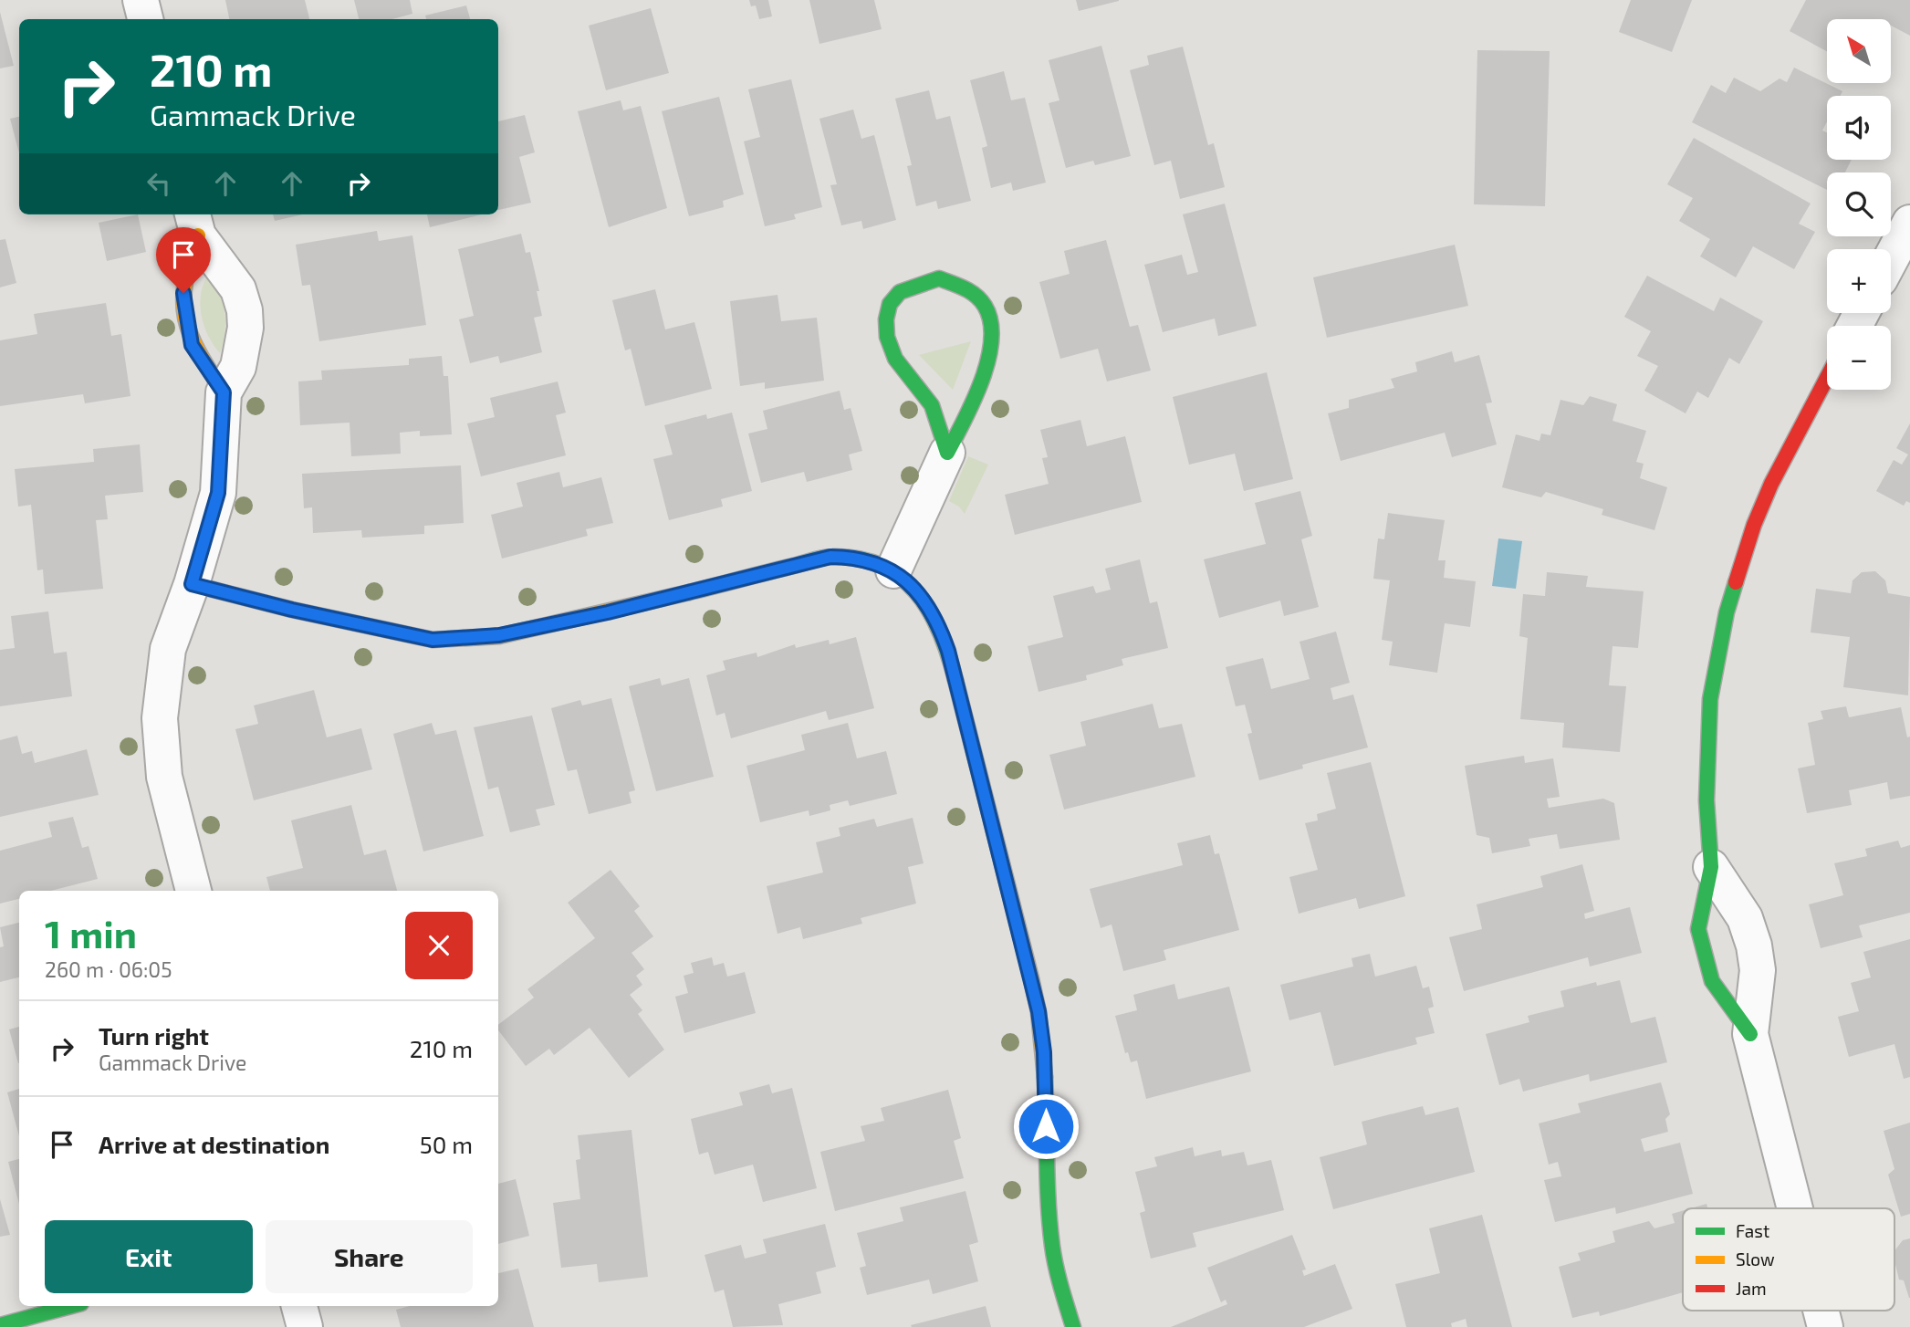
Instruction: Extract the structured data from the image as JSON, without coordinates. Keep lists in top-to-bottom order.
{
  "legend": ["Fast", "Slow", "Jam"],
  "north": "top left",
  "page": {
    "map_buttons": ["+", "−"],
    "turn": ["210 m", "Gammack Drive"],
    "heading": ["1 min", "260 m · 06:05"],
    "list": [
      {
        "name": "Turn right",
        "note": "Gammack Drive",
        "value": "210 m"
      },
      {
        "name": "Arrive at destination",
        "value": "50 m"
      }
    ],
    "buttons": ["Exit", "Share"]
  }
}
